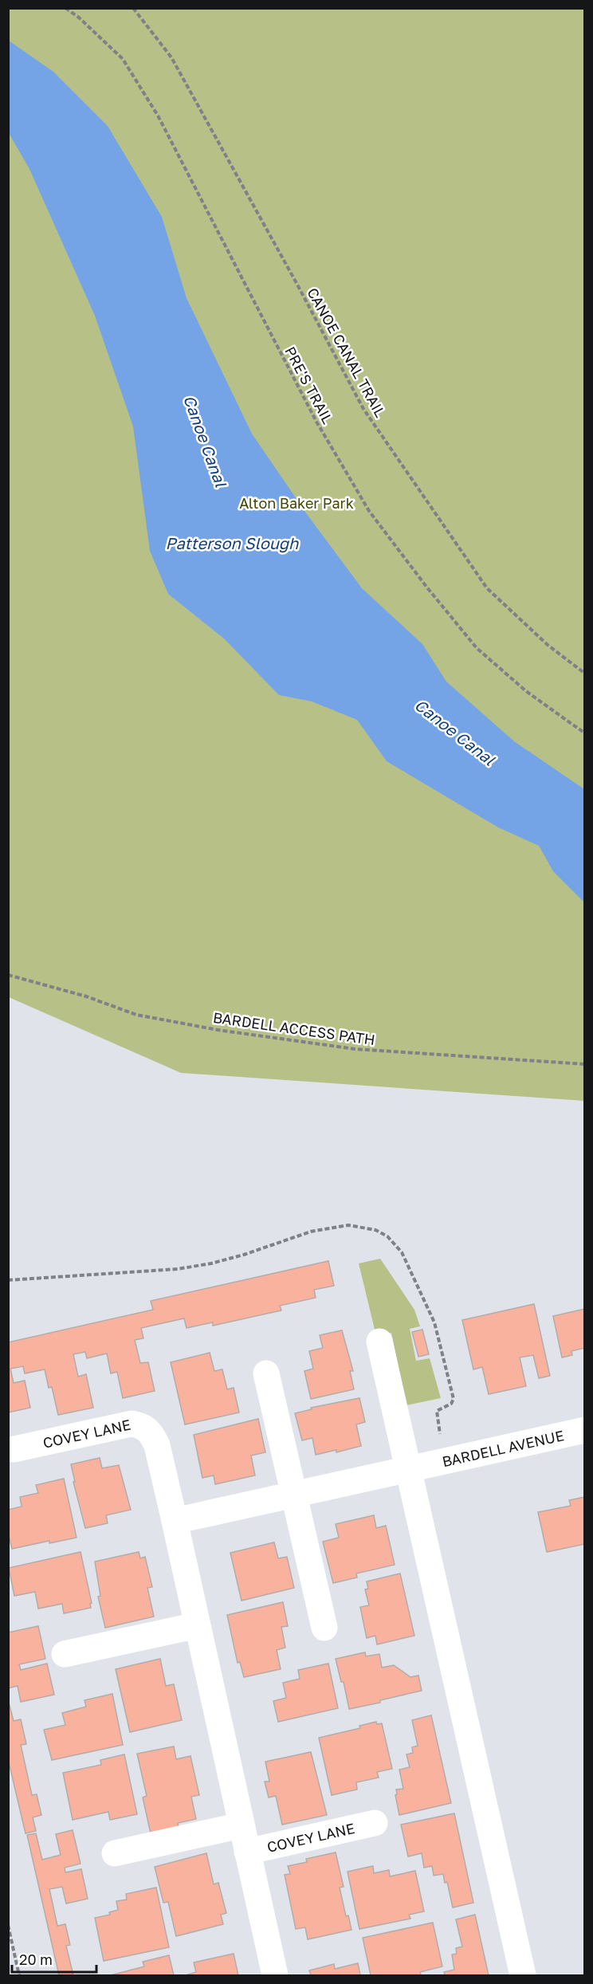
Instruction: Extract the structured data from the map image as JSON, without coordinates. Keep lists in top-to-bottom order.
{
  "streets": {
    "street": ["COVEY LANE", "BARDELL AVENUE"],
    "path": ["CANOE CANAL TRAIL", "PRE'S TRAIL", "BARDELL ACCESS PATH"]
  },
  "water": ["Canoe Canal", "Patterson Slough"],
  "parks": ["Alton Baker Park"],
  "scale_bar": "20 m"
}
